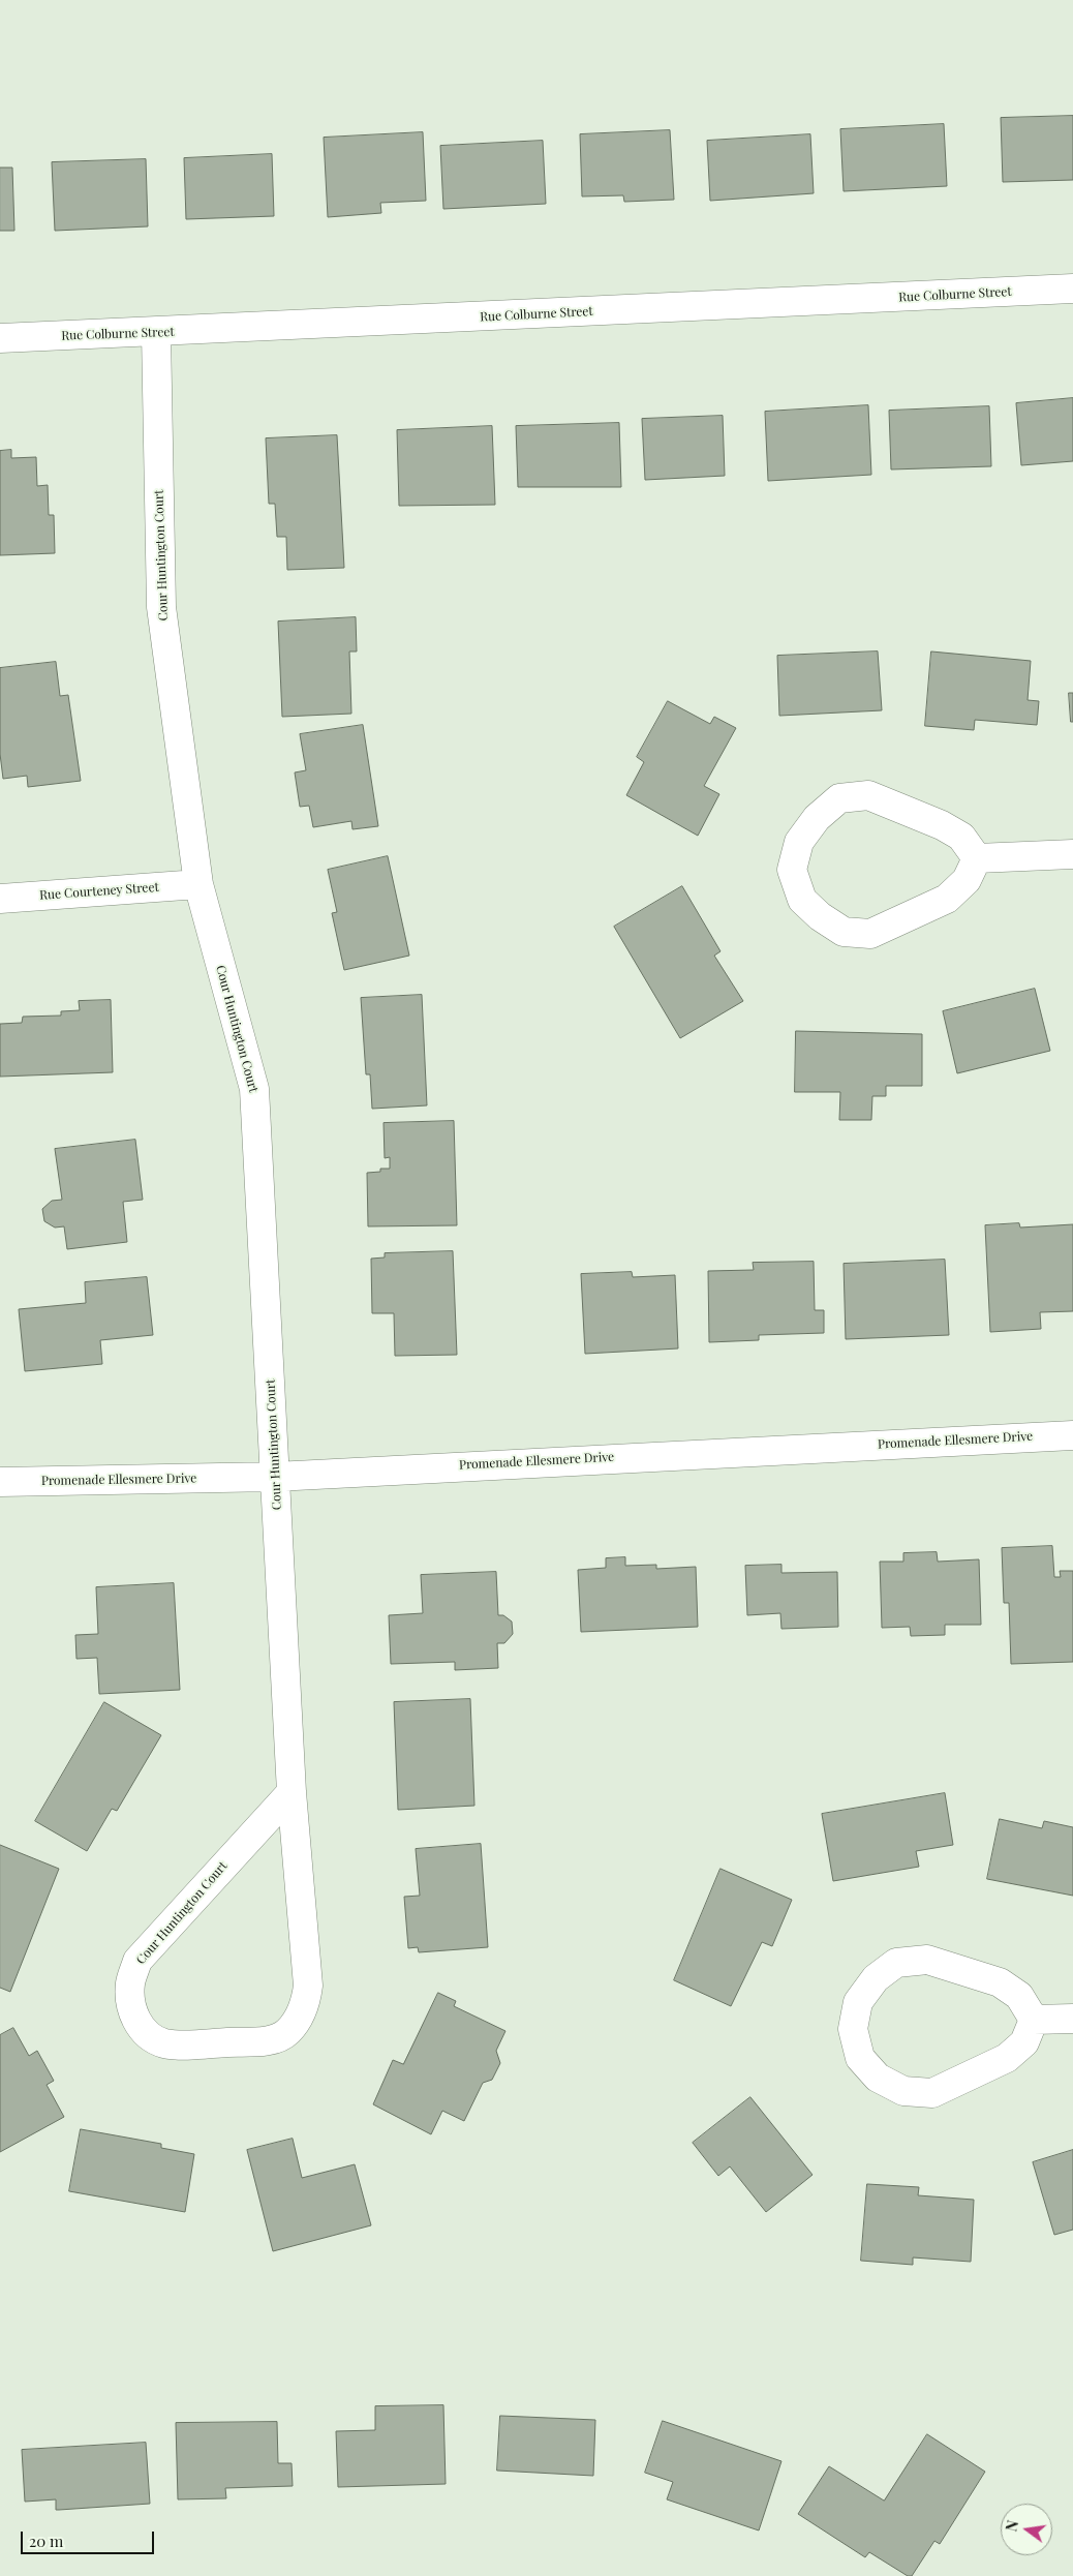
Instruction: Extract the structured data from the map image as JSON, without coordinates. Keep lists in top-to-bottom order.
{
  "streets": {
    "street": [
      "Rue Colburne Street",
      "Cour Huntington Court",
      "Rue Courteney Street",
      "Promenade Ellesmere Drive"
    ]
  },
  "crossings": [
    ["Rue Colburne Street", "Cour Huntington Court"],
    ["Cour Huntington Court", "Rue Courteney Street"],
    ["Cour Huntington Court", "Promenade Ellesmere Drive"]
  ],
  "scale_bar": "20 m",
  "north": "left"
}
